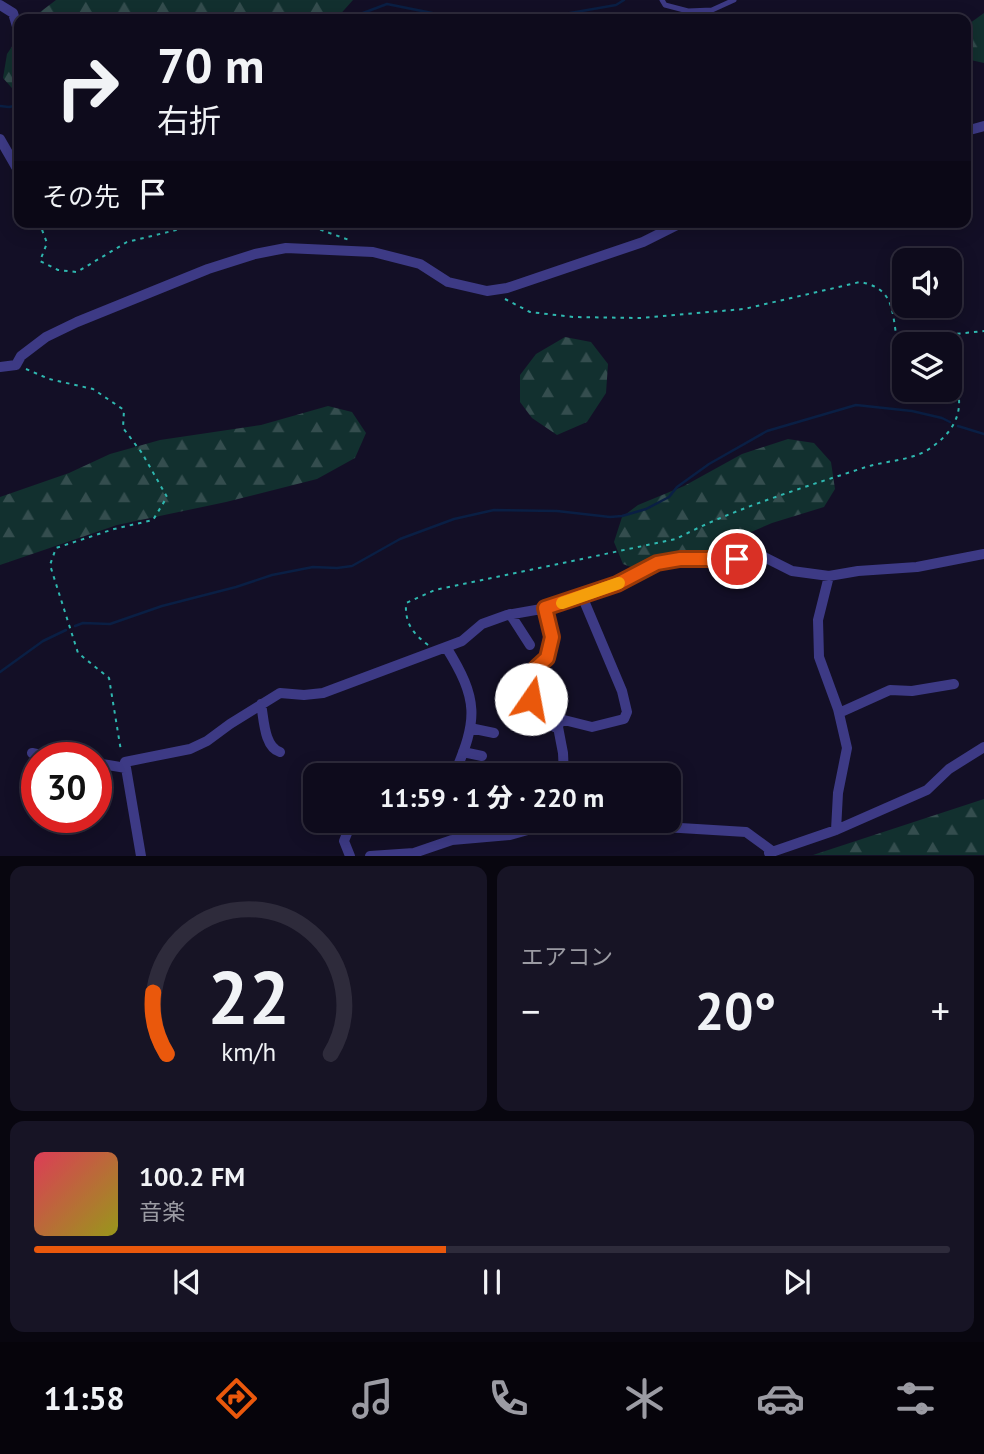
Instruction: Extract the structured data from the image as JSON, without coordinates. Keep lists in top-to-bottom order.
{
  "page": {
    "turn": ["70 m", "右折"],
    "then": "その先",
    "limit": "30",
    "trip": "11:59 · 1 分 · 220 m",
    "tile": "エアコン",
    "heat": ["−", "20°", "+"],
    "song": ["100.2 FM", "音楽"],
    "tabs": "11:58",
    "gauge": ["22", "km/h"]
  }
}
